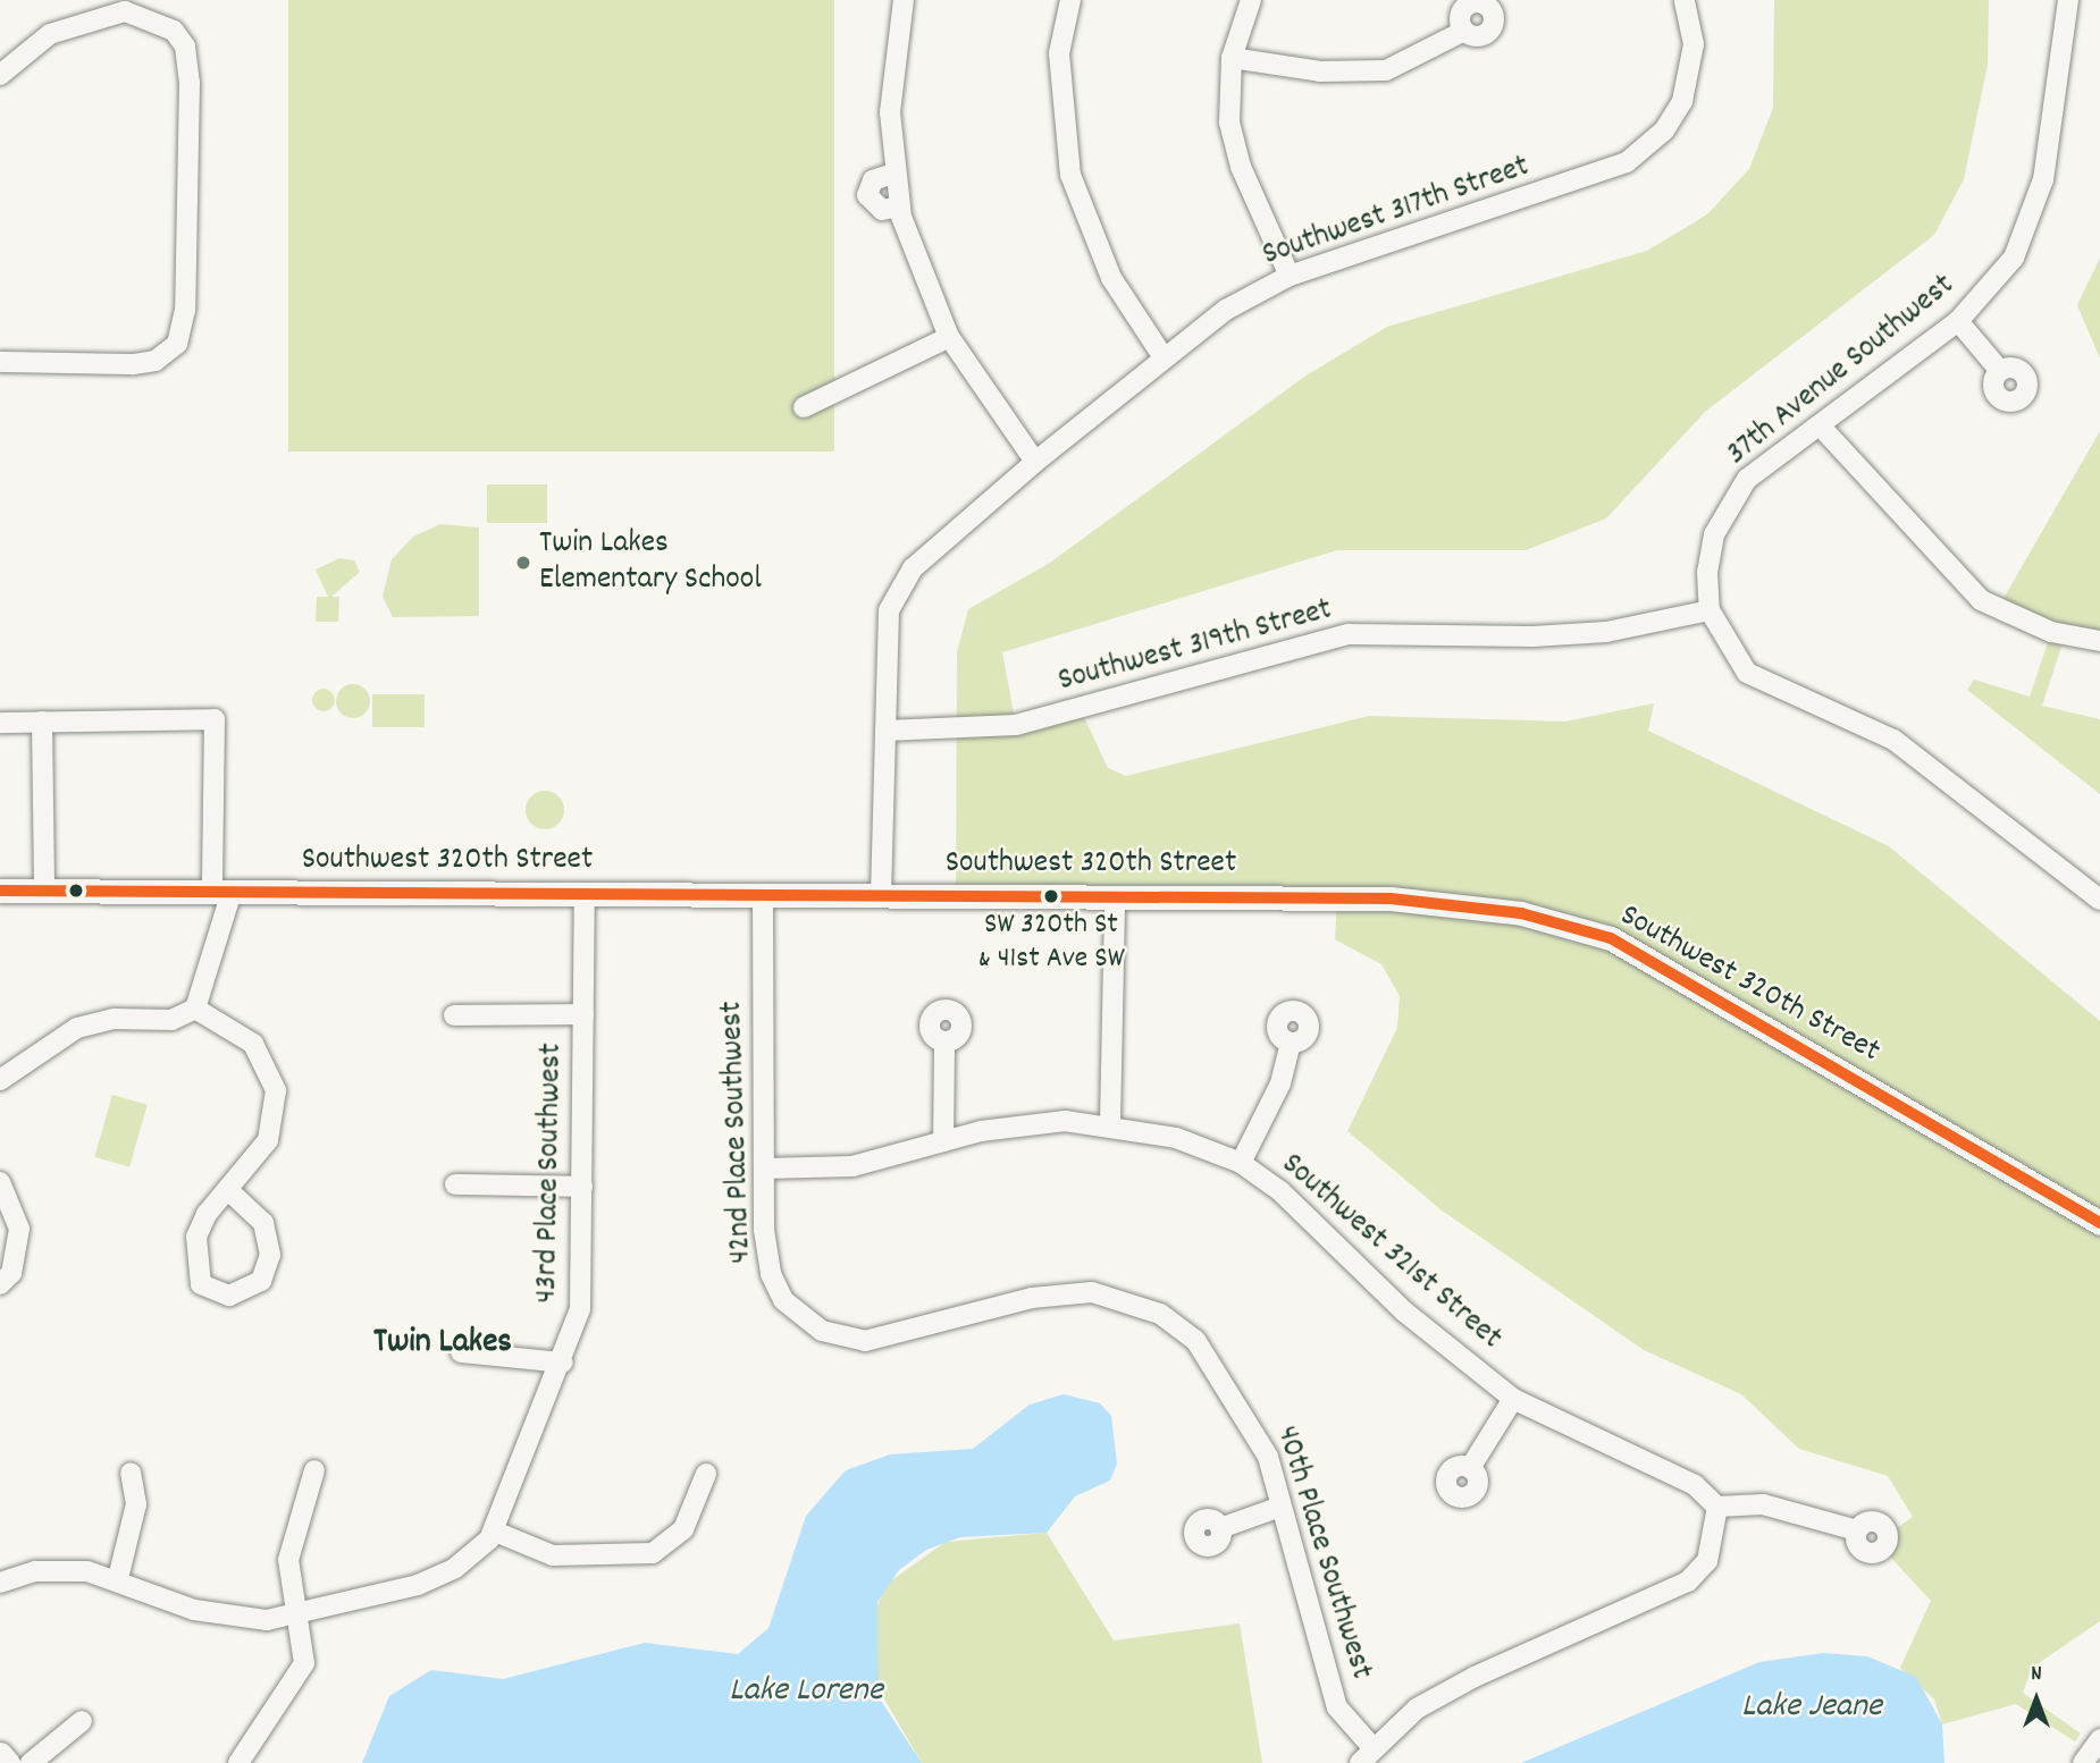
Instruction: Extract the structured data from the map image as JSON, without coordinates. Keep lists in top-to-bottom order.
{
  "streets": {
    "main road": ["Southwest 320th Street"],
    "street": [
      "Southwest 317th Street",
      "37th Avenue Southwest",
      "Southwest 319th Street",
      "42nd Place Southwest",
      "43rd Place Southwest",
      "Southwest 321st Street",
      "40th Place Southwest"
    ]
  },
  "crossings": [
    ["Southwest 317th Street", "Southwest 319th Street"],
    ["Southwest 317th Street", "Southwest 320th Street"],
    ["37th Avenue Southwest", "Southwest 319th Street"],
    ["Southwest 320th Street", "42nd Place Southwest"],
    ["Southwest 320th Street", "43rd Place Southwest"],
    ["42nd Place Southwest", "Southwest 321st Street"],
    ["42nd Place Southwest", "40th Place Southwest"]
  ],
  "districts": ["Twin Lakes"],
  "water": ["Lake Lorene", "Lake Jeane"],
  "places": ["Twin Lakes Elementary School", "SW 320th St & 41st Ave SW"],
  "north": "top"
}
